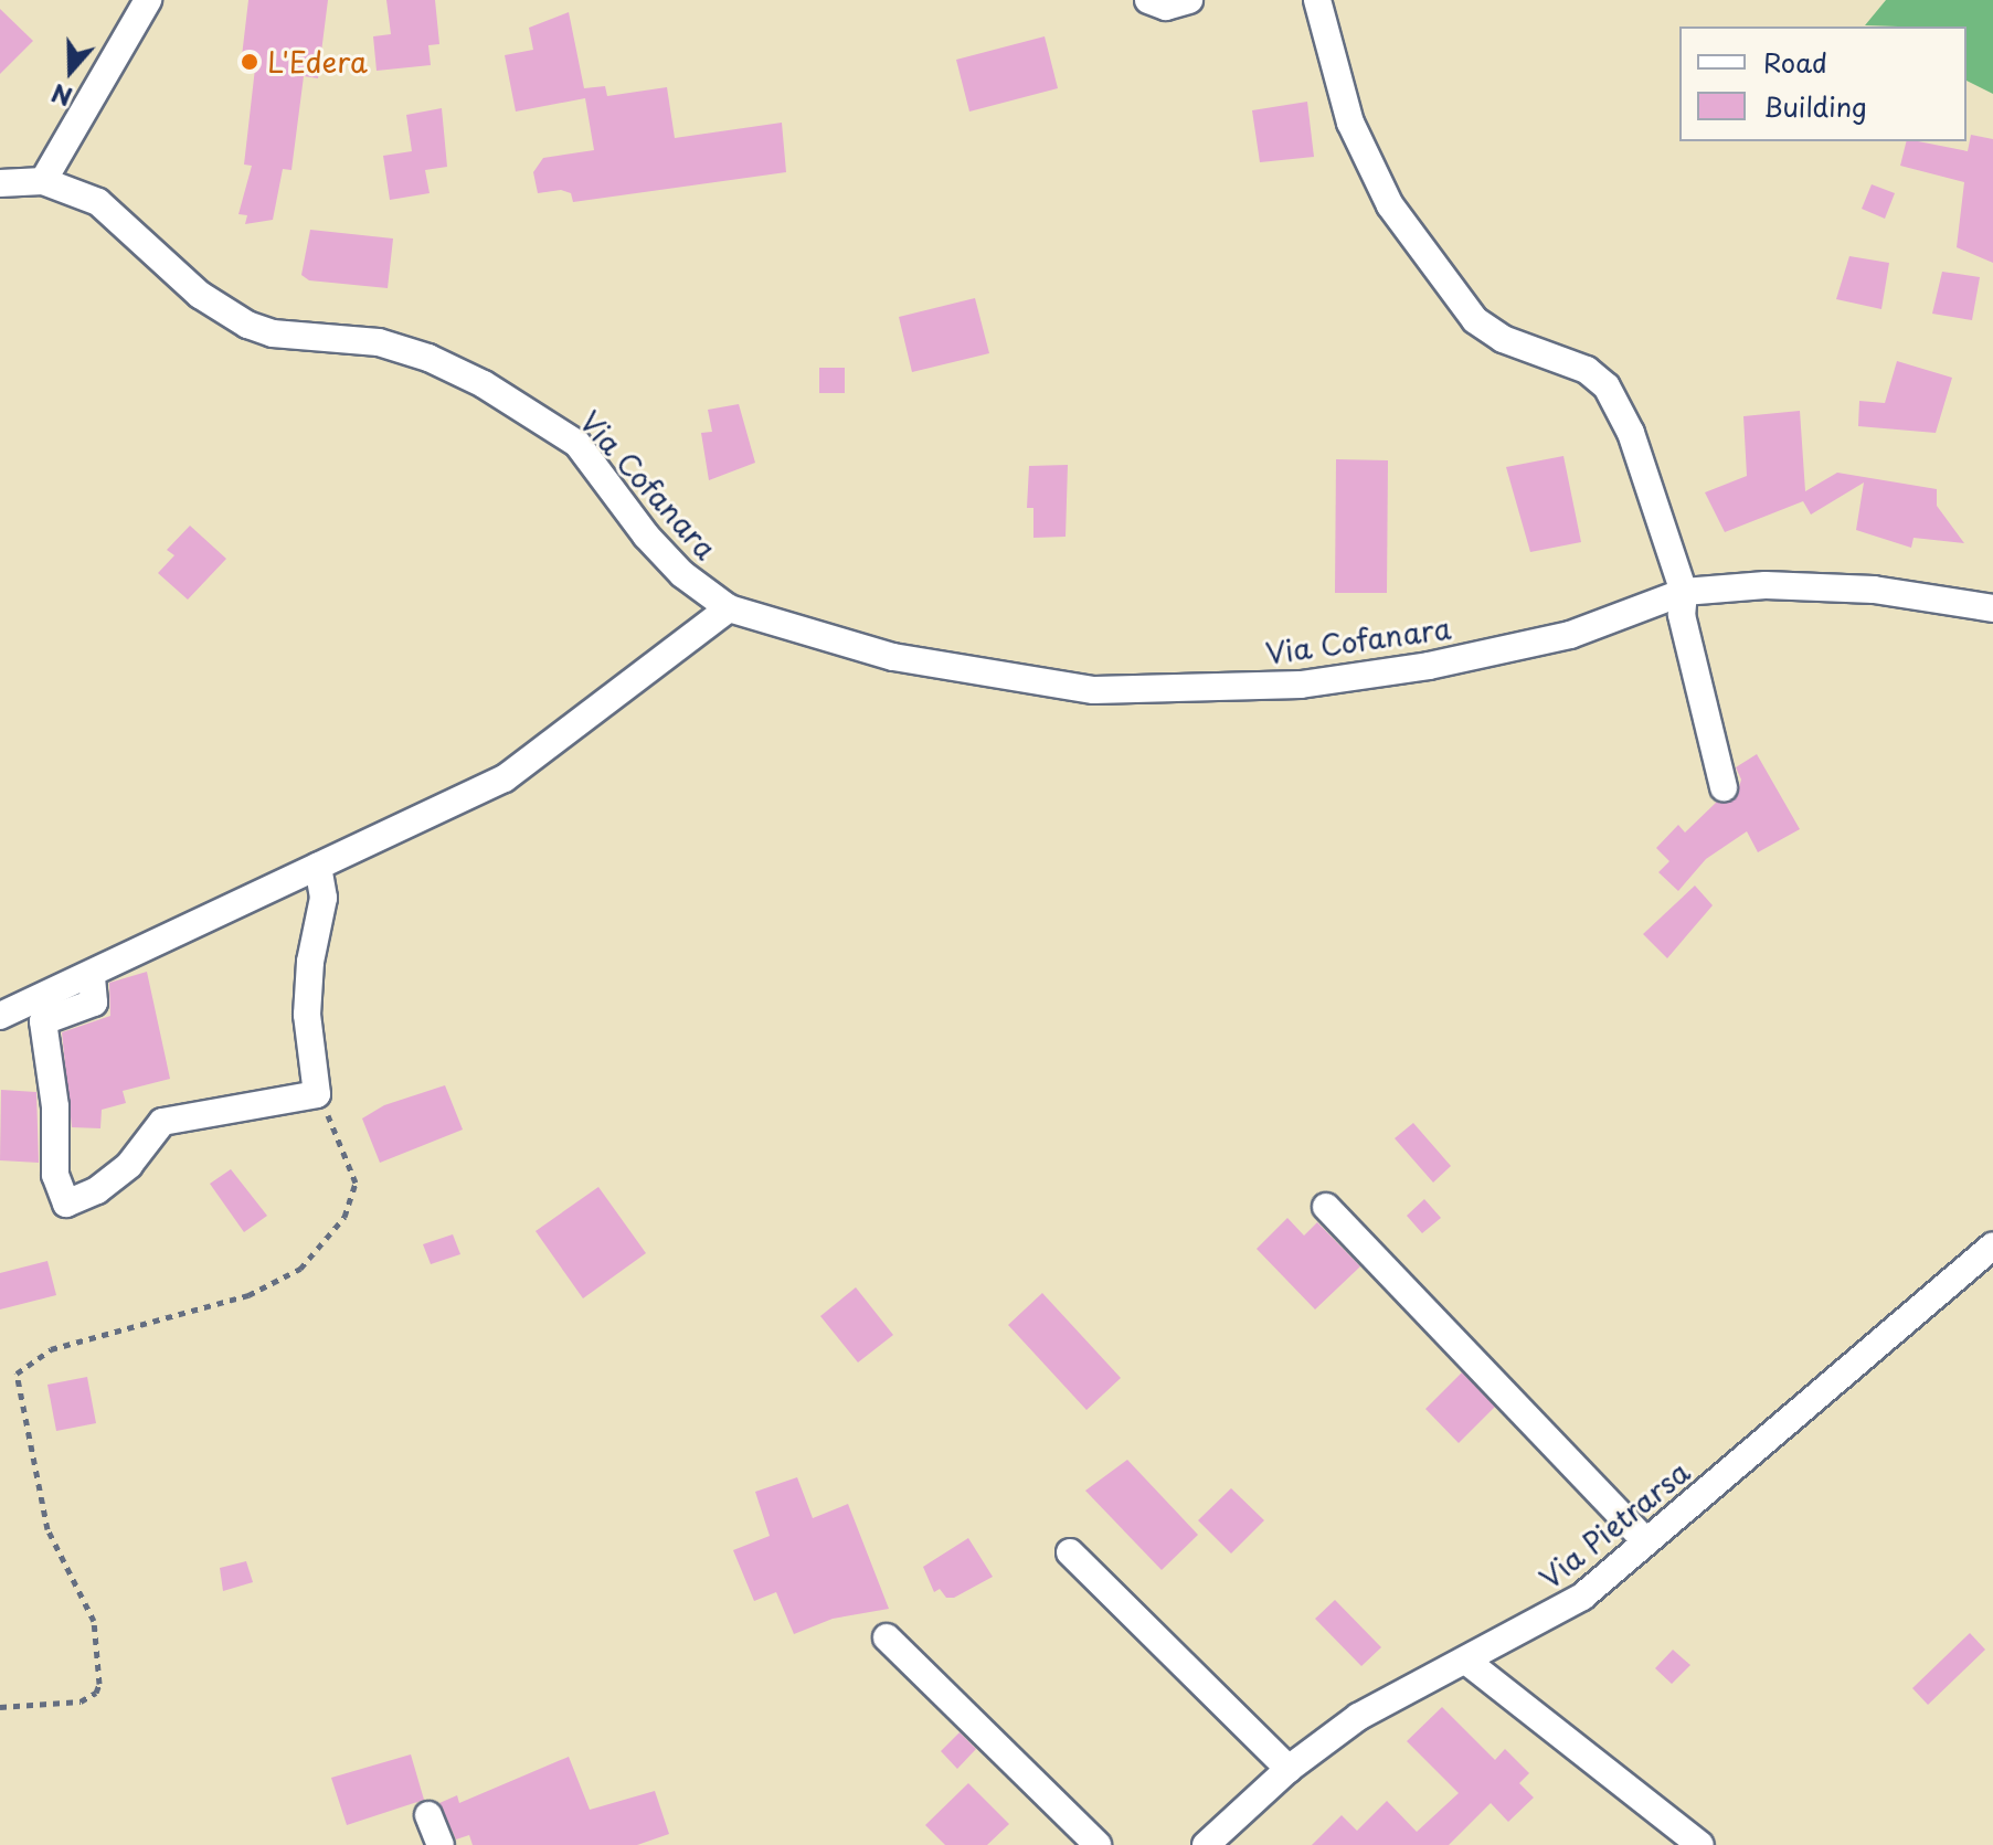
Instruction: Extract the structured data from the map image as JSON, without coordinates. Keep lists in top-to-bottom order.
{
  "streets": {
    "street": ["Via Cofanara", "Via Pietrarsa"]
  },
  "places": ["L'Edera"],
  "legend": ["Road", "Building"],
  "north": "bottom"
}
